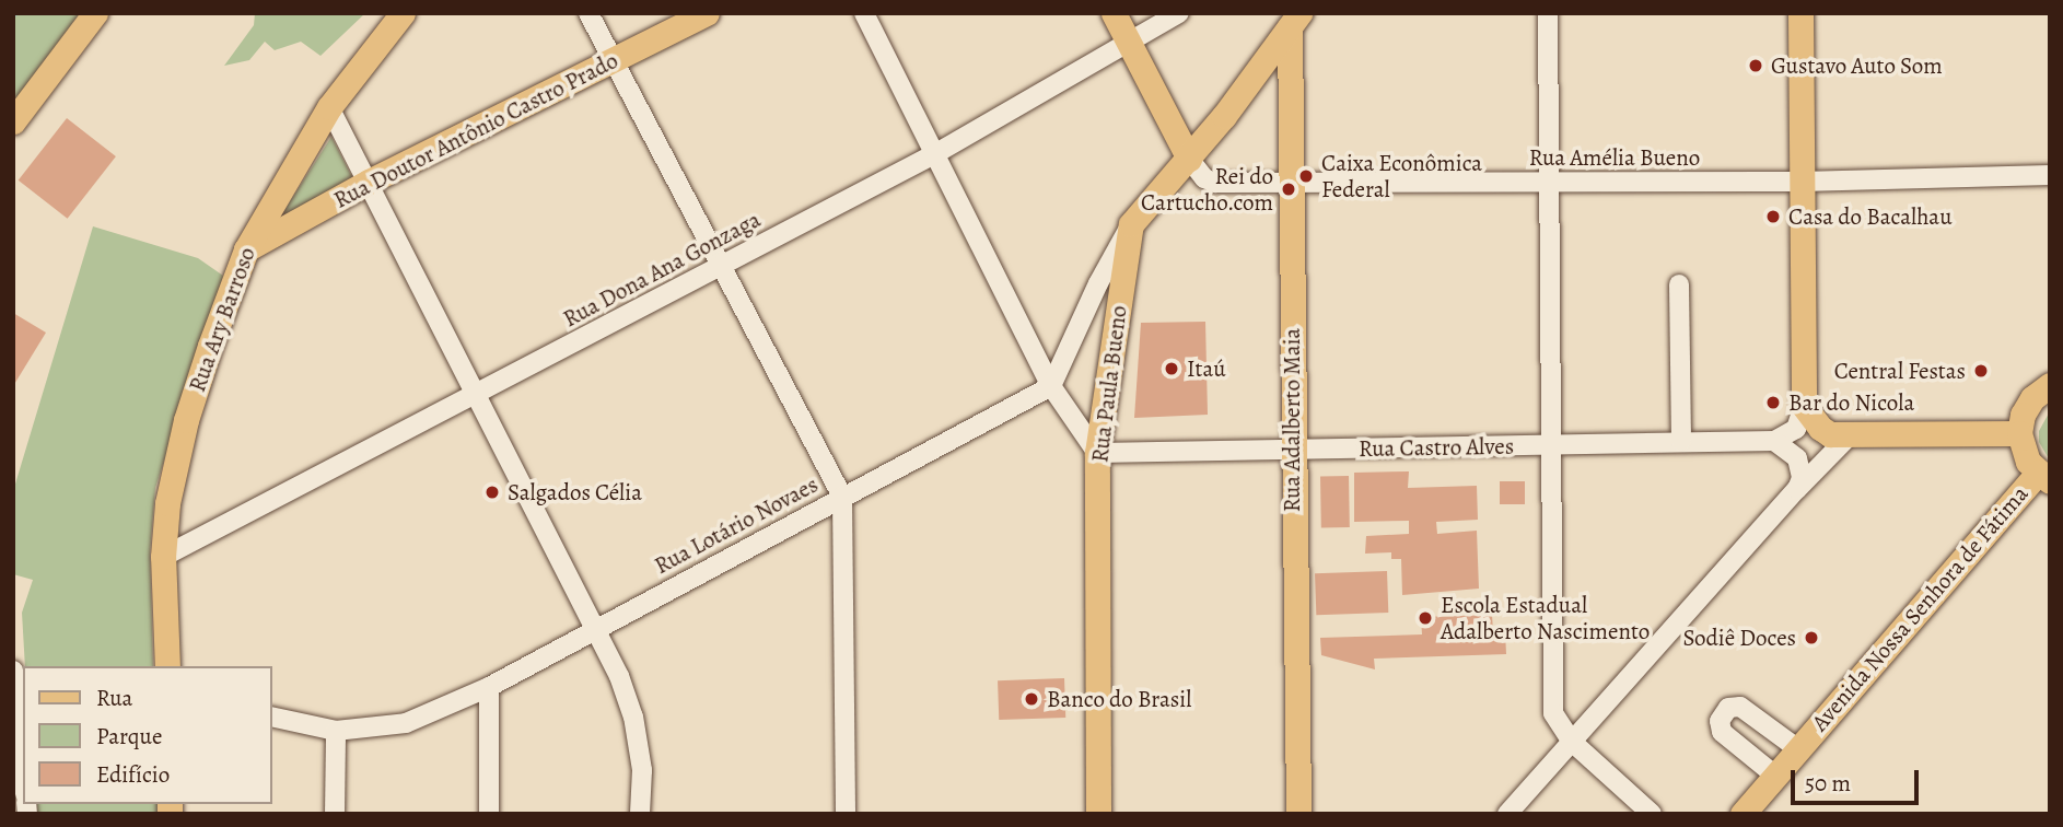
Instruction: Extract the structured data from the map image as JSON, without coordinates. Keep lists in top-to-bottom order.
{
  "streets": {
    "main road": [
      "Rua Doutor Antônio Castro Prado",
      "Rua Ary Barroso",
      "Rua Paula Bueno",
      "Rua Adalberto Maia",
      "Avenida Nossa Senhora de Fátima"
    ],
    "street": [
      "Rua Amélia Bueno",
      "Rua Dona Ana Gonzaga",
      "Rua Castro Alves",
      "Rua Lotário Novaes"
    ]
  },
  "crossings": [
    ["Rua Doutor Antônio Castro Prado", "Rua Ary Barroso"],
    ["Rua Amélia Bueno", "Rua Adalberto Maia"],
    ["Rua Dona Ana Gonzaga", "Rua Ary Barroso"],
    ["Rua Paula Bueno", "Rua Castro Alves"],
    ["Rua Adalberto Maia", "Rua Castro Alves"]
  ],
  "places": [
    "Gustavo Auto Som",
    "Caixa Econômica Federal",
    "Rei do Cartucho.com",
    "Casa do Bacalhau",
    "Itaú",
    "Central Festas",
    "Bar do Nicola",
    "Salgados Célia",
    "Escola Estadual Adalberto Nascimento",
    "Sodiê Doces",
    "Banco do Brasil"
  ],
  "legend": ["Rua", "Parque", "Edifício"],
  "scale_bar": "50 m"
}
